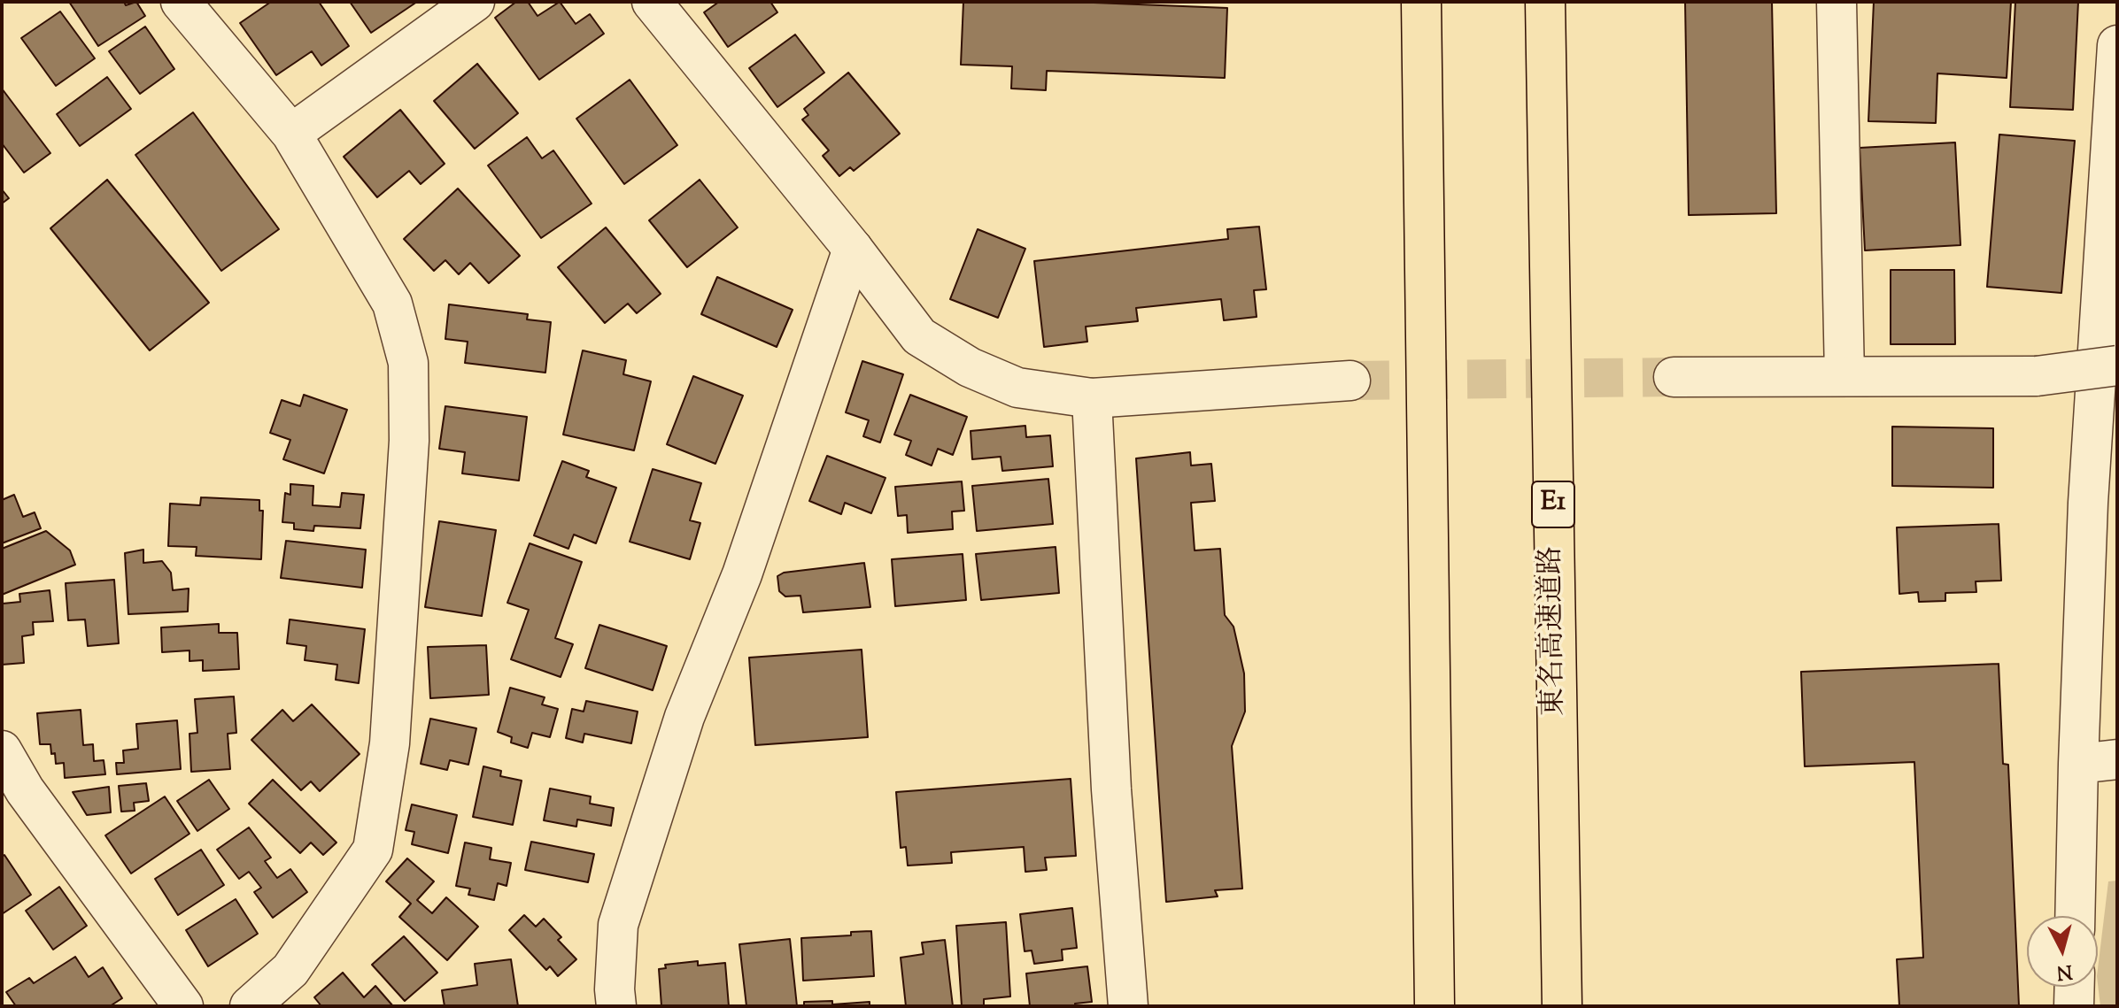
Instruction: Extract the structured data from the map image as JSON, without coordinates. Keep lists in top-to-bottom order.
{
  "streets": {
    "highway": ["E1", "東名高速道路"]
  },
  "north": "bottom"
}
